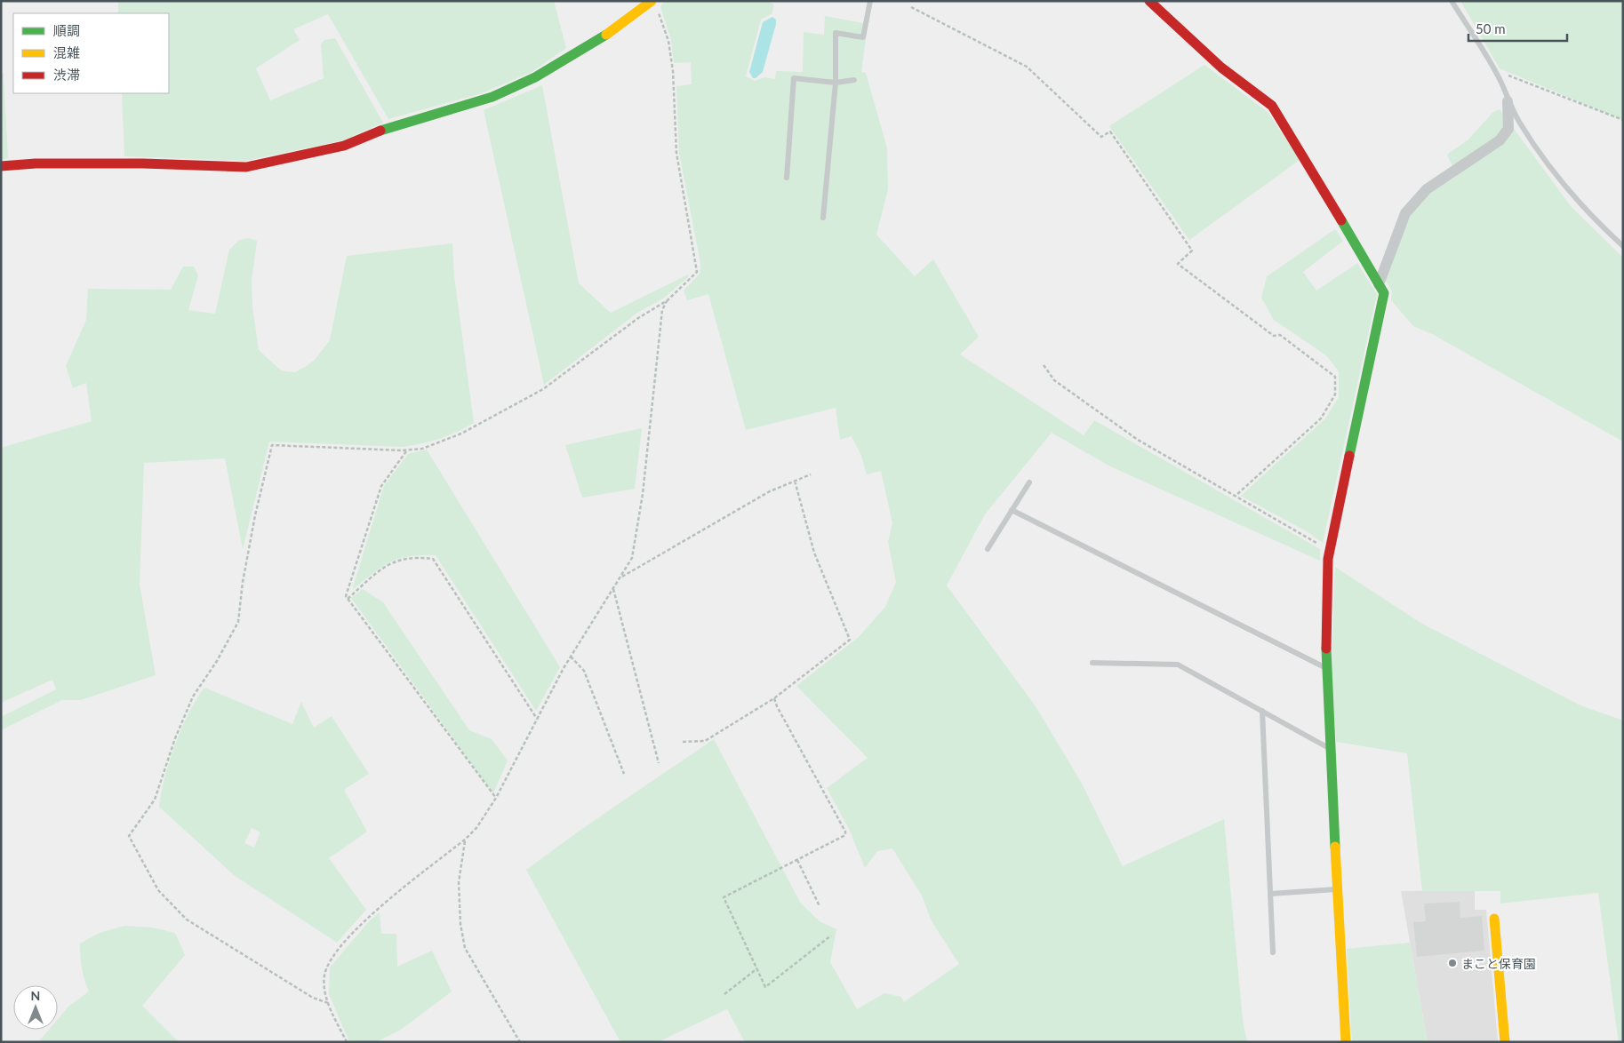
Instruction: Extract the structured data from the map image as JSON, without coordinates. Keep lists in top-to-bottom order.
{
  "places": ["まこと保育園"],
  "legend": ["順調", "混雑", "渋滞"],
  "scale_bar": "50 m",
  "north": "top"
}
